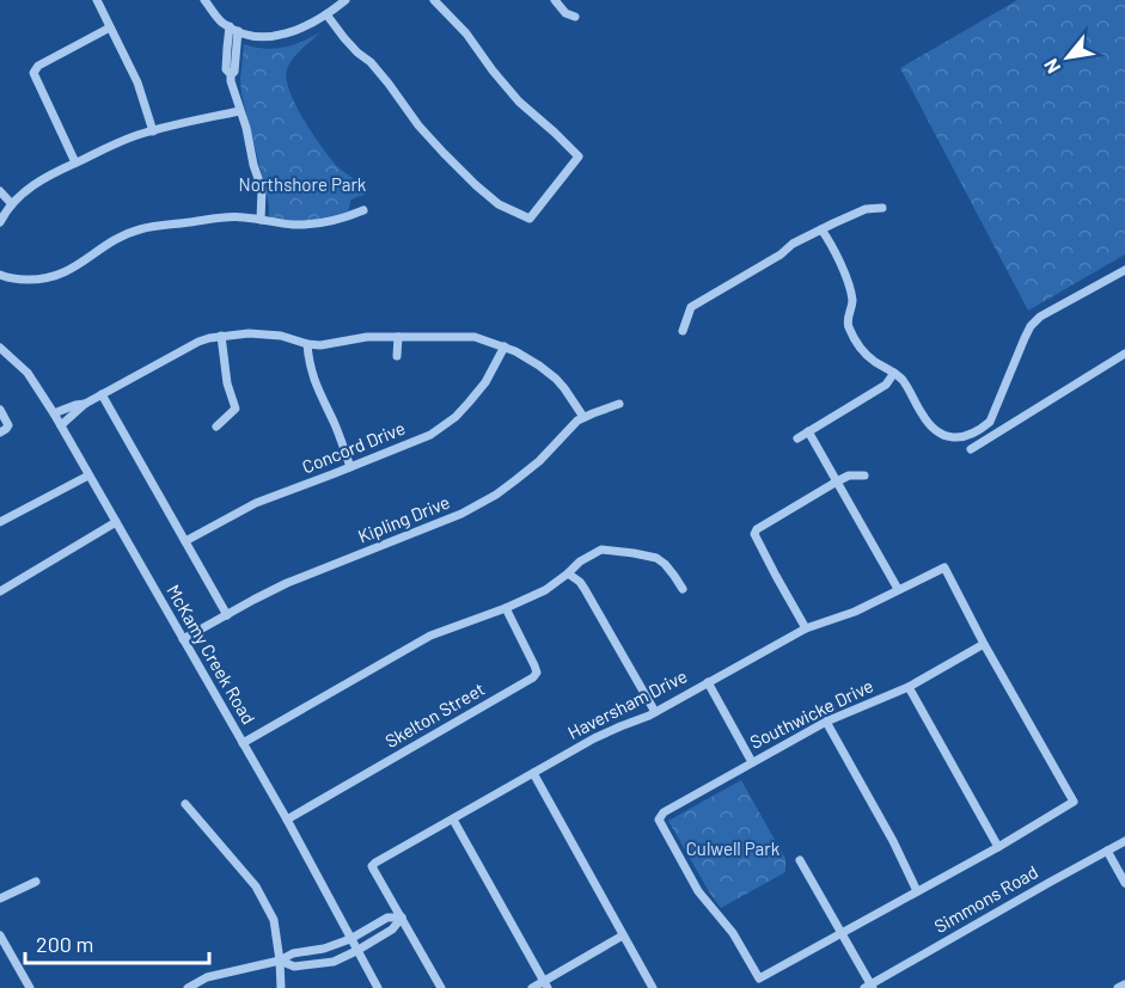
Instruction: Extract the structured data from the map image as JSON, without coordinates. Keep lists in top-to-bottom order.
{
  "streets": {
    "street": [
      "Concord Drive",
      "Kipling Drive",
      "McKamy Creek Road",
      "Haversham Drive",
      "Southwicke Drive",
      "Skelton Street",
      "Simmons Road"
    ]
  },
  "crossings": [
    ["Kipling Drive", "McKamy Creek Road"],
    ["McKamy Creek Road", "Skelton Street"],
    ["Haversham Drive", "Southwicke Drive"]
  ],
  "parks": ["Northshore Park", "Culwell Park"],
  "scale_bar": "200 m",
  "north": "bottom left"
}
